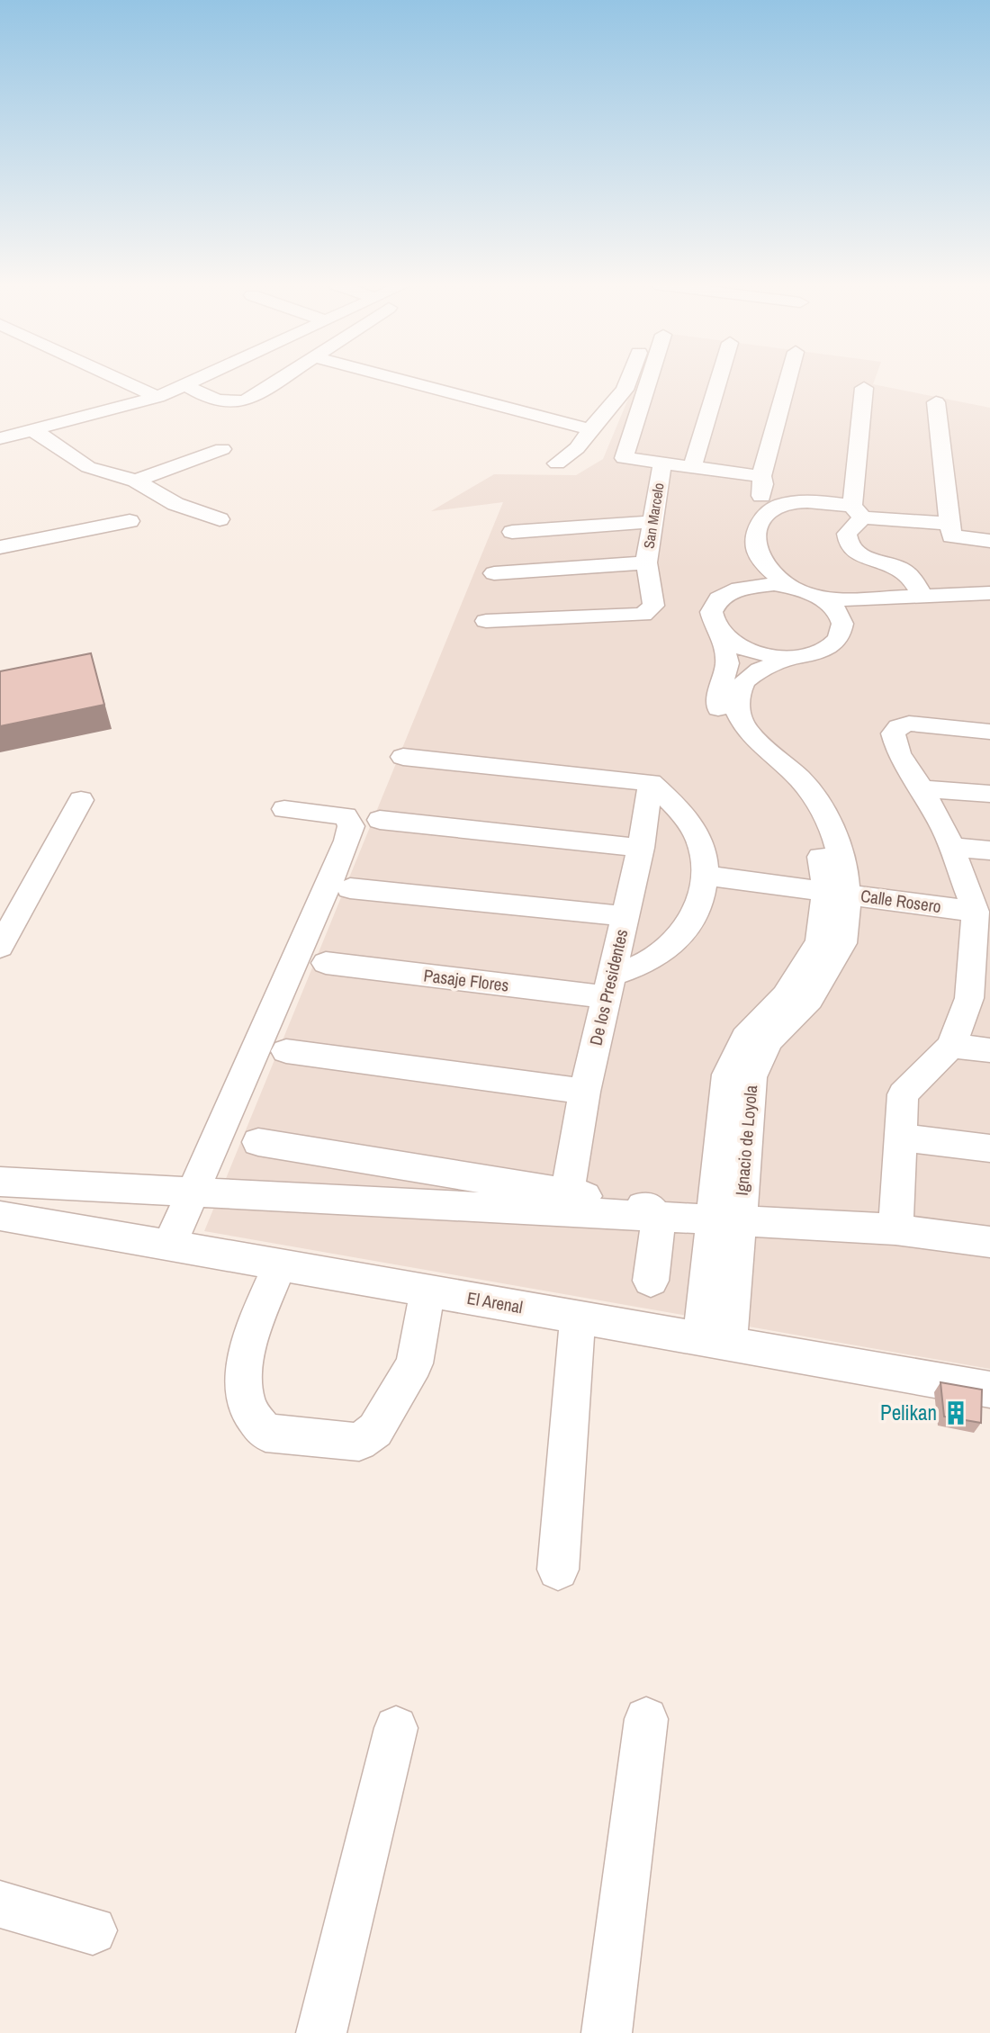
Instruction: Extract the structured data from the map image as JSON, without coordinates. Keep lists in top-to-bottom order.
{
  "streets": {
    "street": [
      "San Marcelo",
      "Calle Rosero",
      "Pasaje Flores",
      "De los Presidentes",
      "Ignacio de Loyola",
      "El Arenal"
    ]
  },
  "crossings": [
    ["Calle Rosero", "Ignacio de Loyola"],
    ["Pasaje Flores", "De los Presidentes"],
    ["Ignacio de Loyola", "El Arenal"]
  ],
  "places": {
    "building": ["Pelikan"]
  }
}
